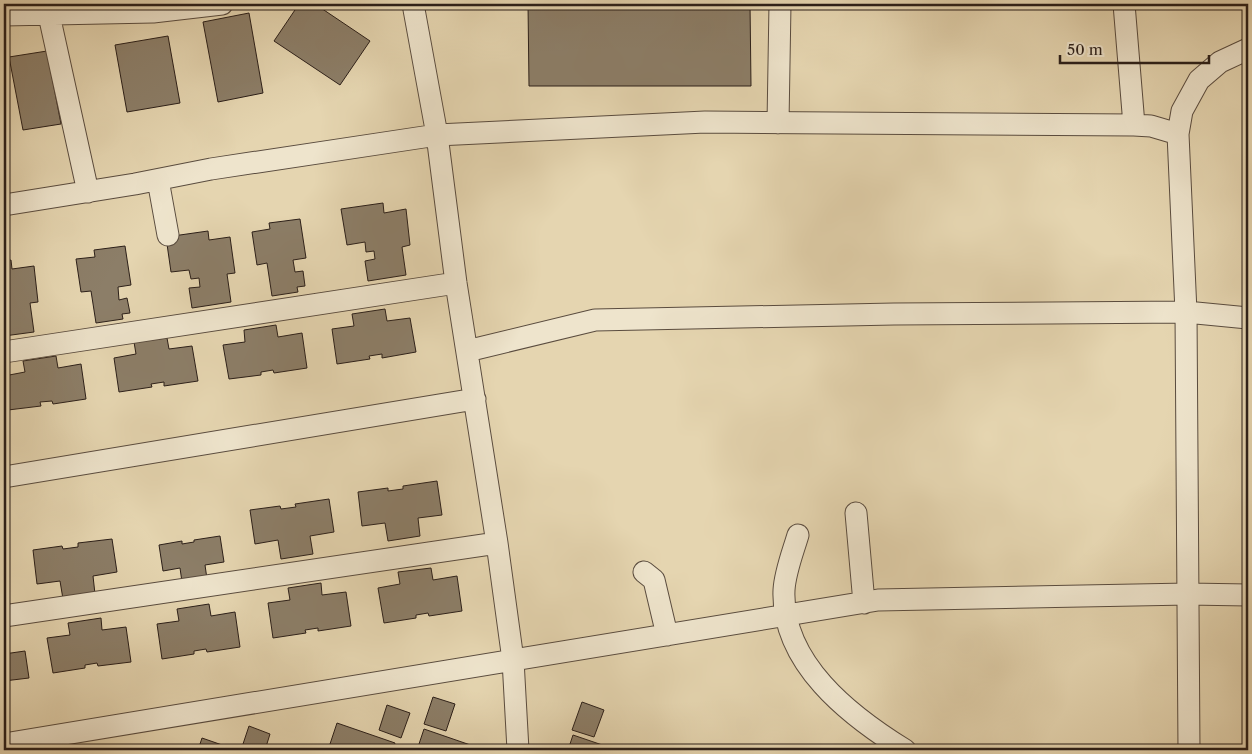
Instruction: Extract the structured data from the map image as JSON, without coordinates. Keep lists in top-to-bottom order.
{
  "scale_bar": "50 m"
}
